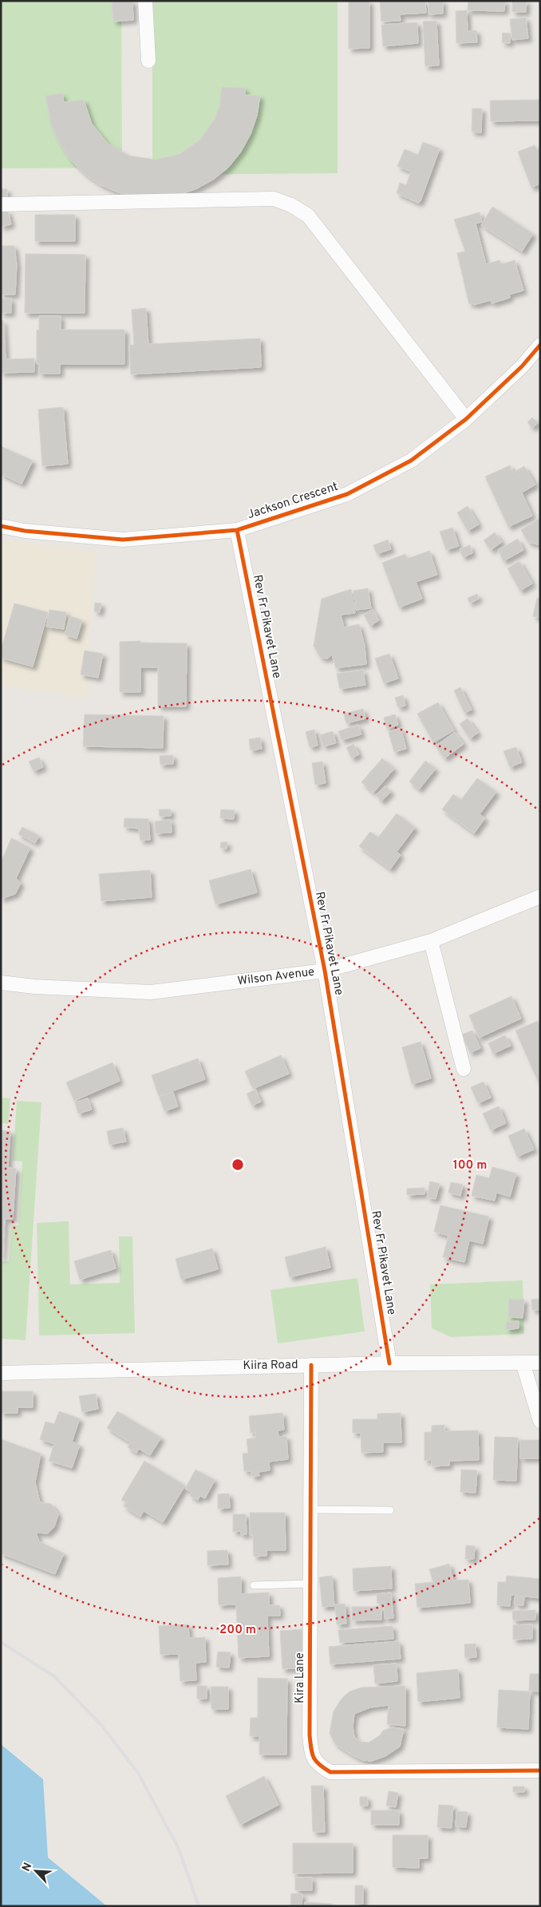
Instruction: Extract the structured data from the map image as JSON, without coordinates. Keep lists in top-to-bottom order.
{
  "streets": {
    "street": [
      "Jackson Crescent",
      "Rev Fr Pikavet Lane",
      "Wilson Avenue",
      "Kiira Road",
      "Kira Lane"
    ]
  },
  "crossings": [
    ["Jackson Crescent", "Rev Fr Pikavet Lane"],
    ["Rev Fr Pikavet Lane", "Wilson Avenue"],
    ["Rev Fr Pikavet Lane", "Kiira Road"],
    ["Kiira Road", "Kira Lane"]
  ],
  "north": "top left",
  "rings": ["100 m", "200 m"]
}
